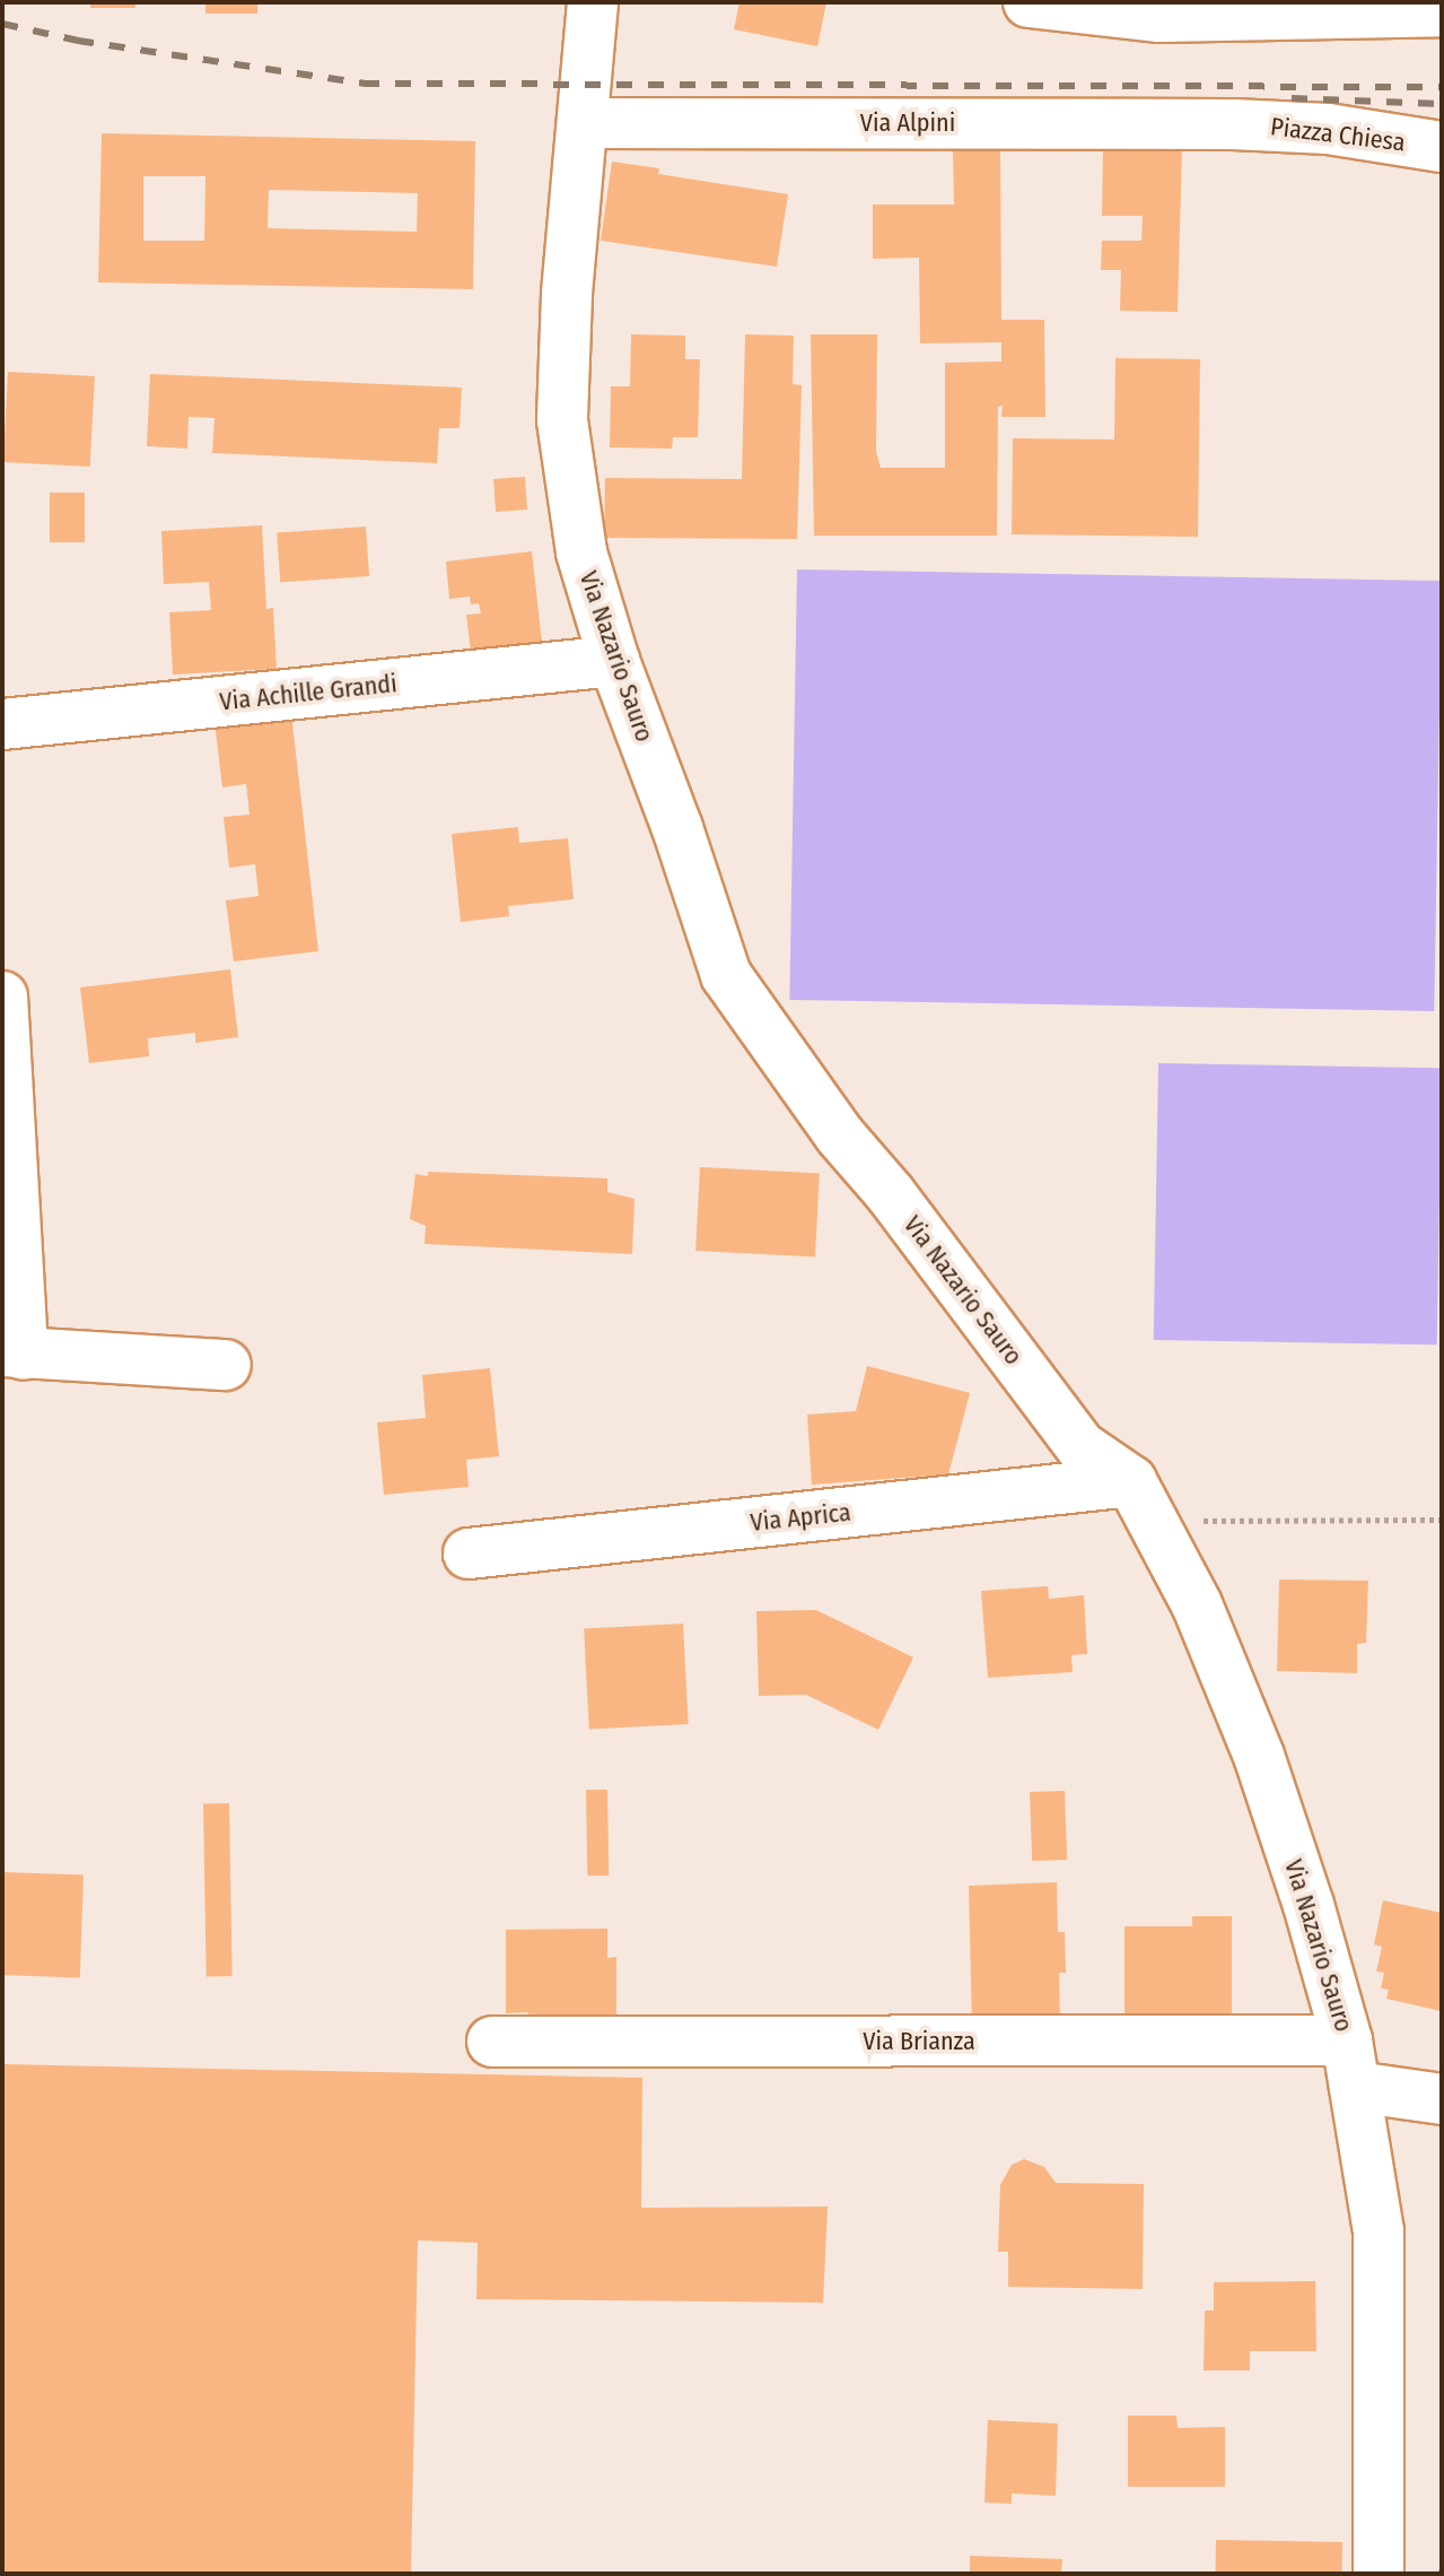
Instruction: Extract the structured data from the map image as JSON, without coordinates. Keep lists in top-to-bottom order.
{
  "streets": {
    "street": [
      "Via Alpini",
      "Piazza Chiesa",
      "Via Nazario Sauro",
      "Via Achille Grandi",
      "Via Aprica",
      "Via Brianza"
    ]
  },
  "crossings": [
    ["Via Alpini", "Piazza Chiesa"],
    ["Via Alpini", "Via Nazario Sauro"],
    ["Via Nazario Sauro", "Via Achille Grandi"],
    ["Via Nazario Sauro", "Via Aprica"],
    ["Via Nazario Sauro", "Via Brianza"]
  ]
}
